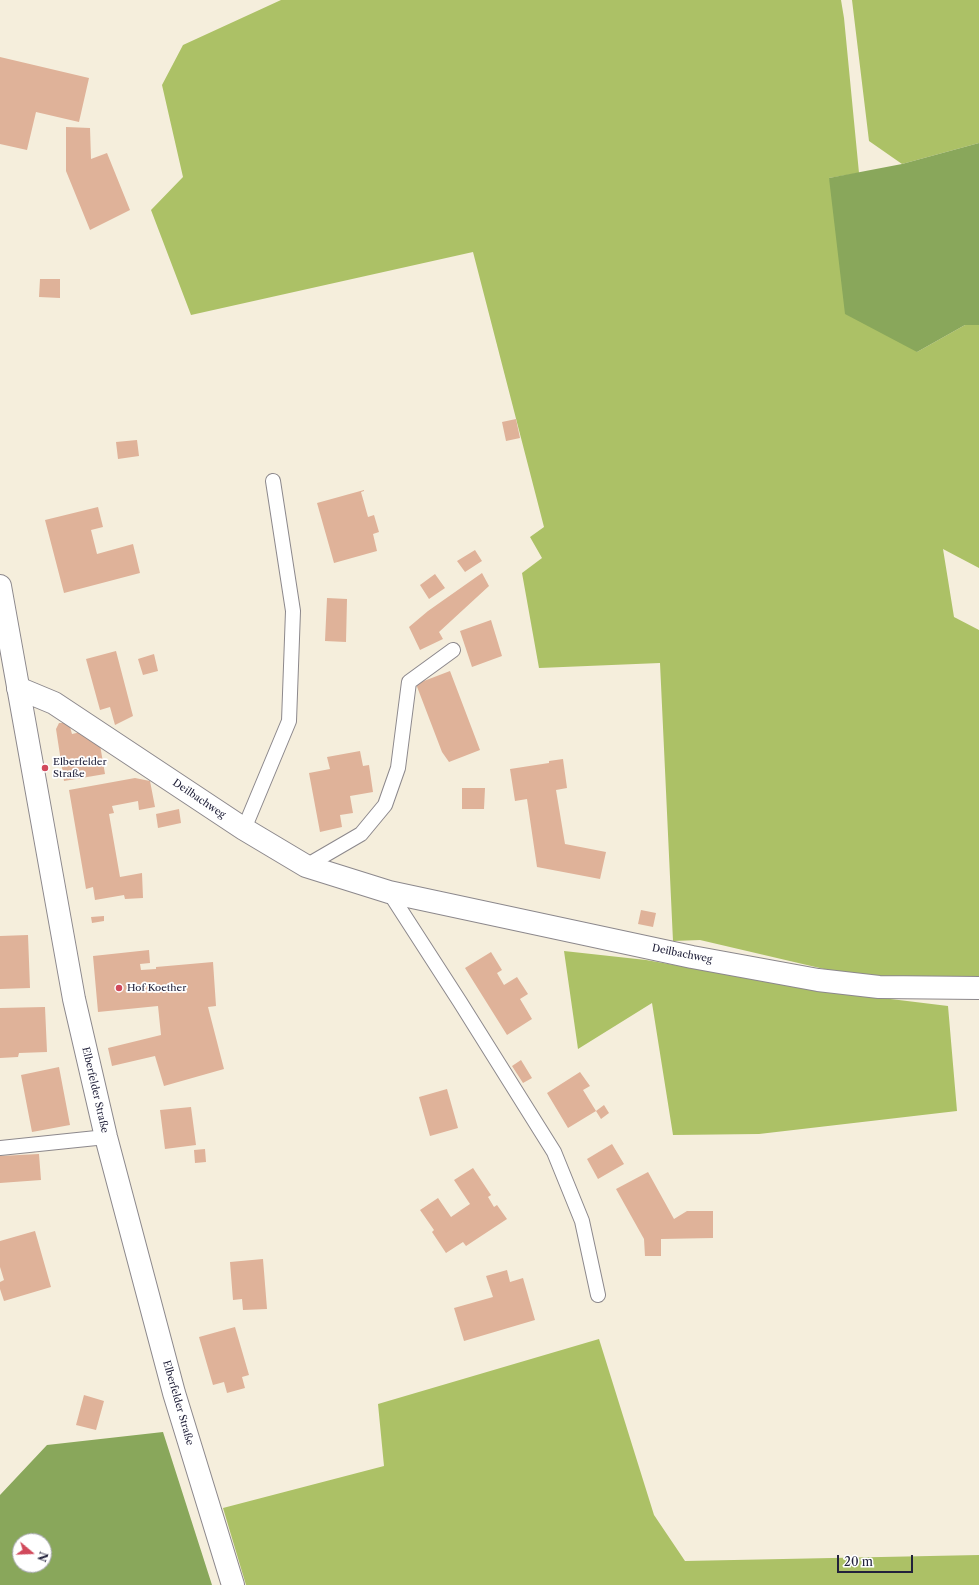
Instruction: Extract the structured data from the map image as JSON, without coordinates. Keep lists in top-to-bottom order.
{
  "streets": {
    "street": ["Deilbachweg", "Elberfelder Straße"]
  },
  "crossings": [
    ["Deilbachweg", "Elberfelder Straße"]
  ],
  "places": ["Elberfelder Straße", "Hof Koether"],
  "scale_bar": "20 m",
  "north": "right"
}
